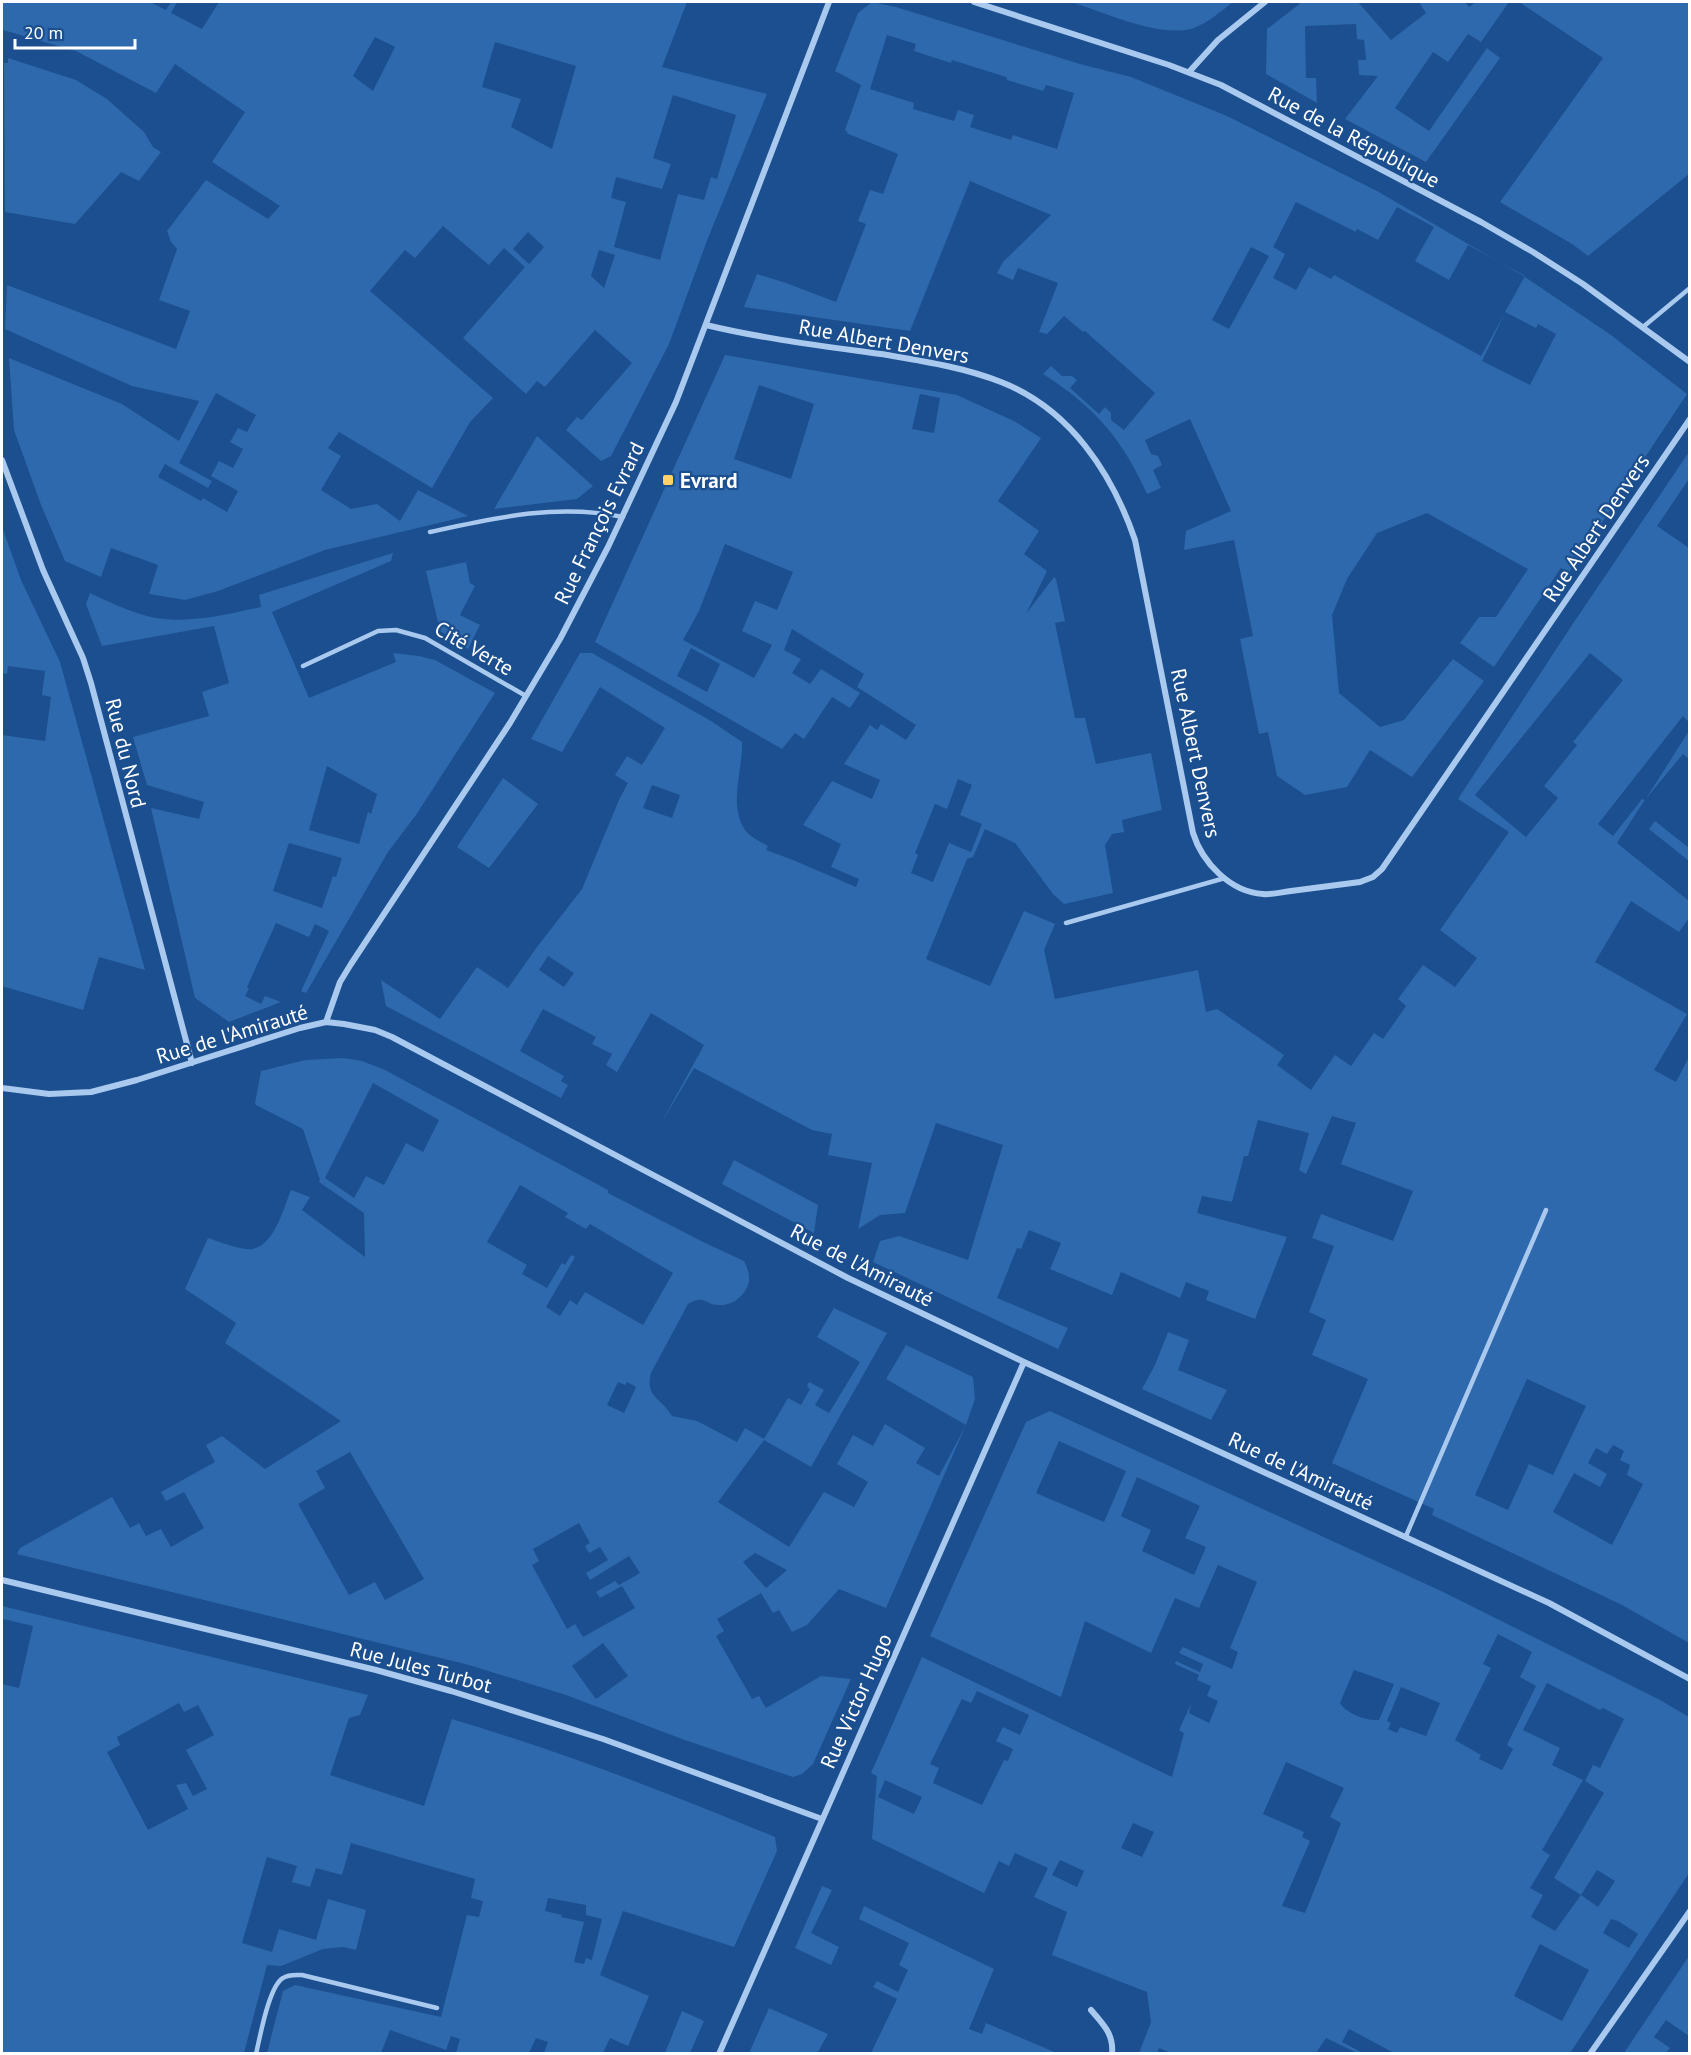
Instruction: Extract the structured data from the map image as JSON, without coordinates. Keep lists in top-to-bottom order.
{
  "streets": {
    "street": [
      "Rue de la République",
      "Rue Albert Denvers",
      "Rue François Evrard",
      "Rue du Nord",
      "Rue de l'Amirauté",
      "Rue Jules Turbot",
      "Rue Victor Hugo"
    ],
    "lane": ["Cité Verte"]
  },
  "crossings": [
    ["Rue Albert Denvers", "Rue François Evrard"],
    ["Rue François Evrard", "Cité Verte"],
    ["Rue François Evrard", "Rue de l'Amirauté"],
    ["Rue du Nord", "Rue de l'Amirauté"],
    ["Rue de l'Amirauté", "Rue Victor Hugo"],
    ["Rue Jules Turbot", "Rue Victor Hugo"]
  ],
  "places": {
    "transit": ["Evrard"]
  },
  "scale_bar": "20 m"
}
